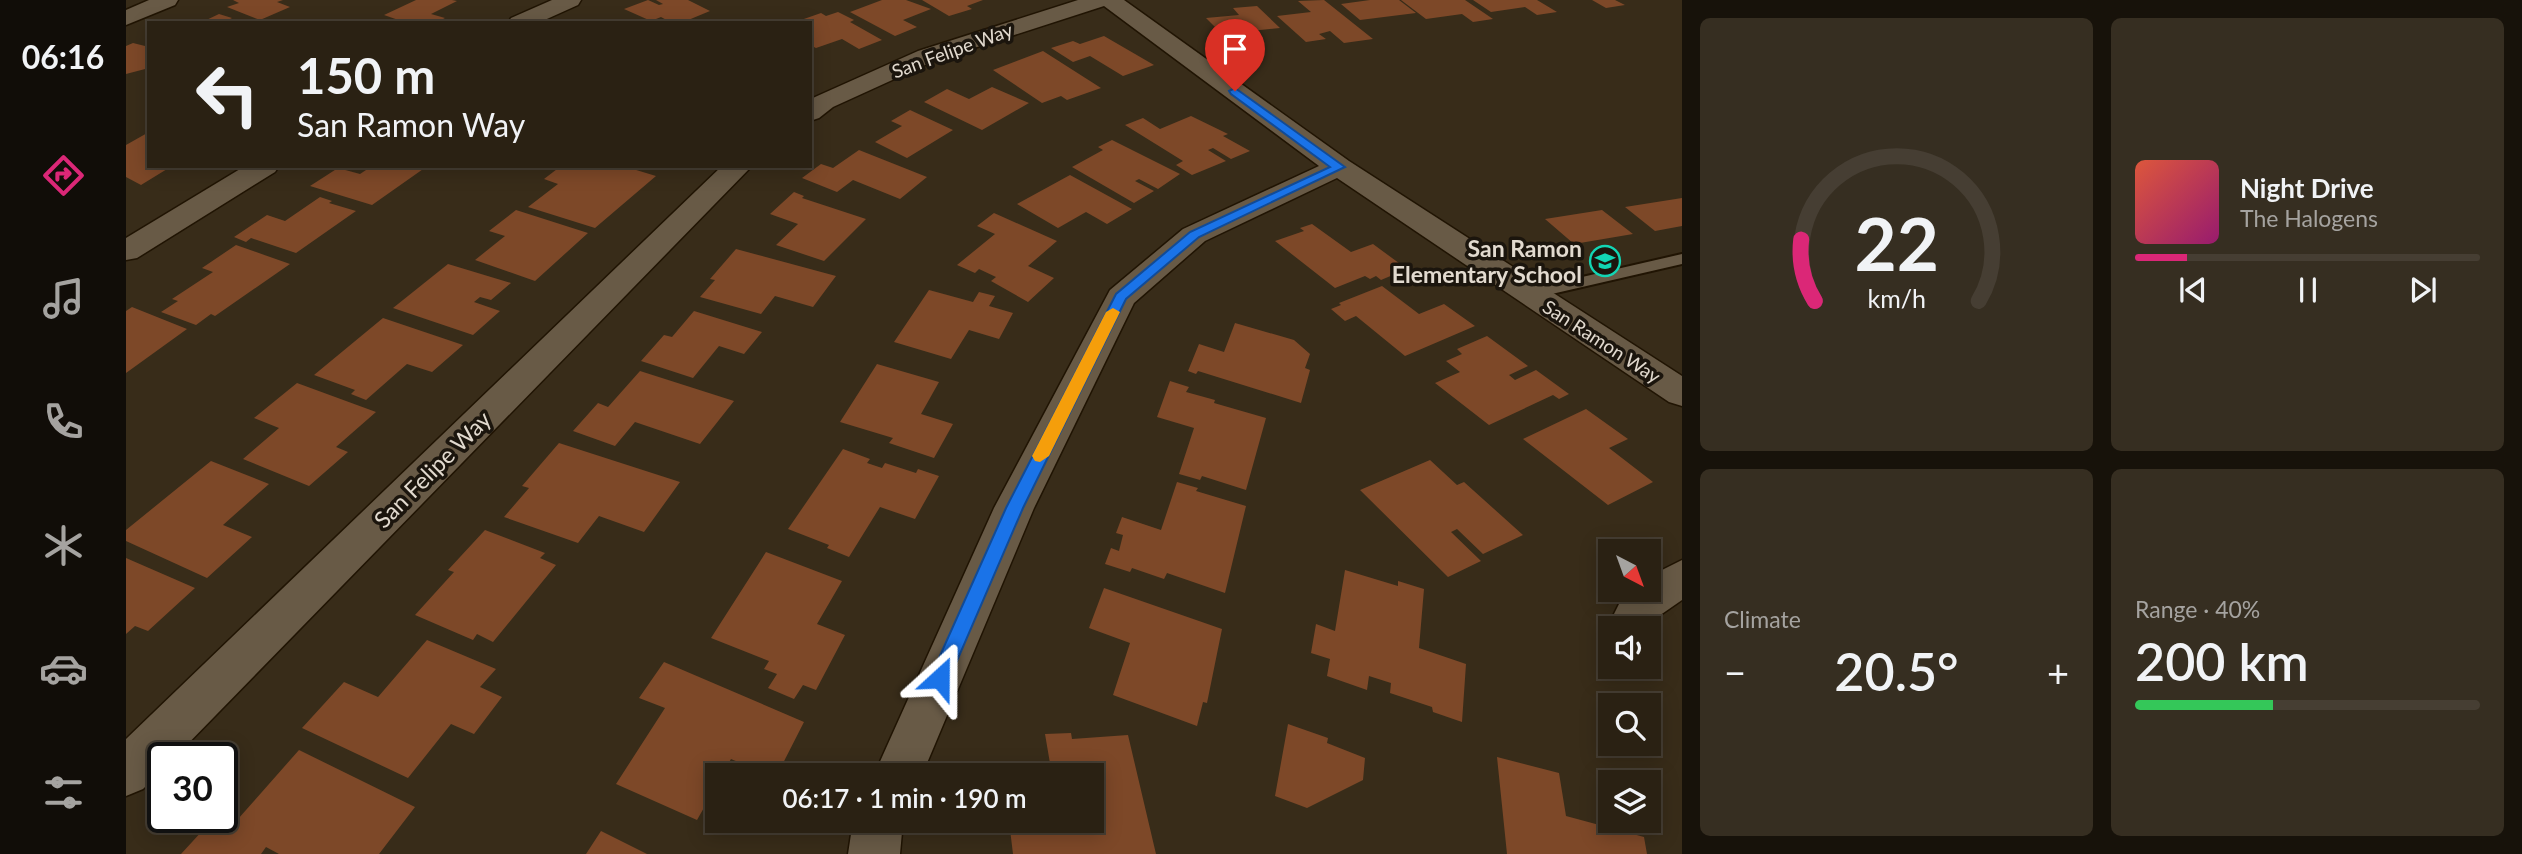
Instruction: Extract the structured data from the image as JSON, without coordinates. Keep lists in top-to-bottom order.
{
  "streets": {
    "street": ["San Felipe Way", "San Ramon Way"]
  },
  "places": {
    "school or university": ["San Ramon Elementary School"]
  },
  "north": "bottom right",
  "page": {
    "tabs": "06:16",
    "turn": ["150 m", "San Ramon Way"],
    "song": ["Night Drive", "The Halogens"],
    "tile": [
      "Climate",
      ["Range · 40%", "200 km"]
    ],
    "heat": ["−", "20.5°", "+"],
    "limit": "30",
    "trip": "06:17 · 1 min · 190 m",
    "gauge": ["22", "km/h"]
  }
}
